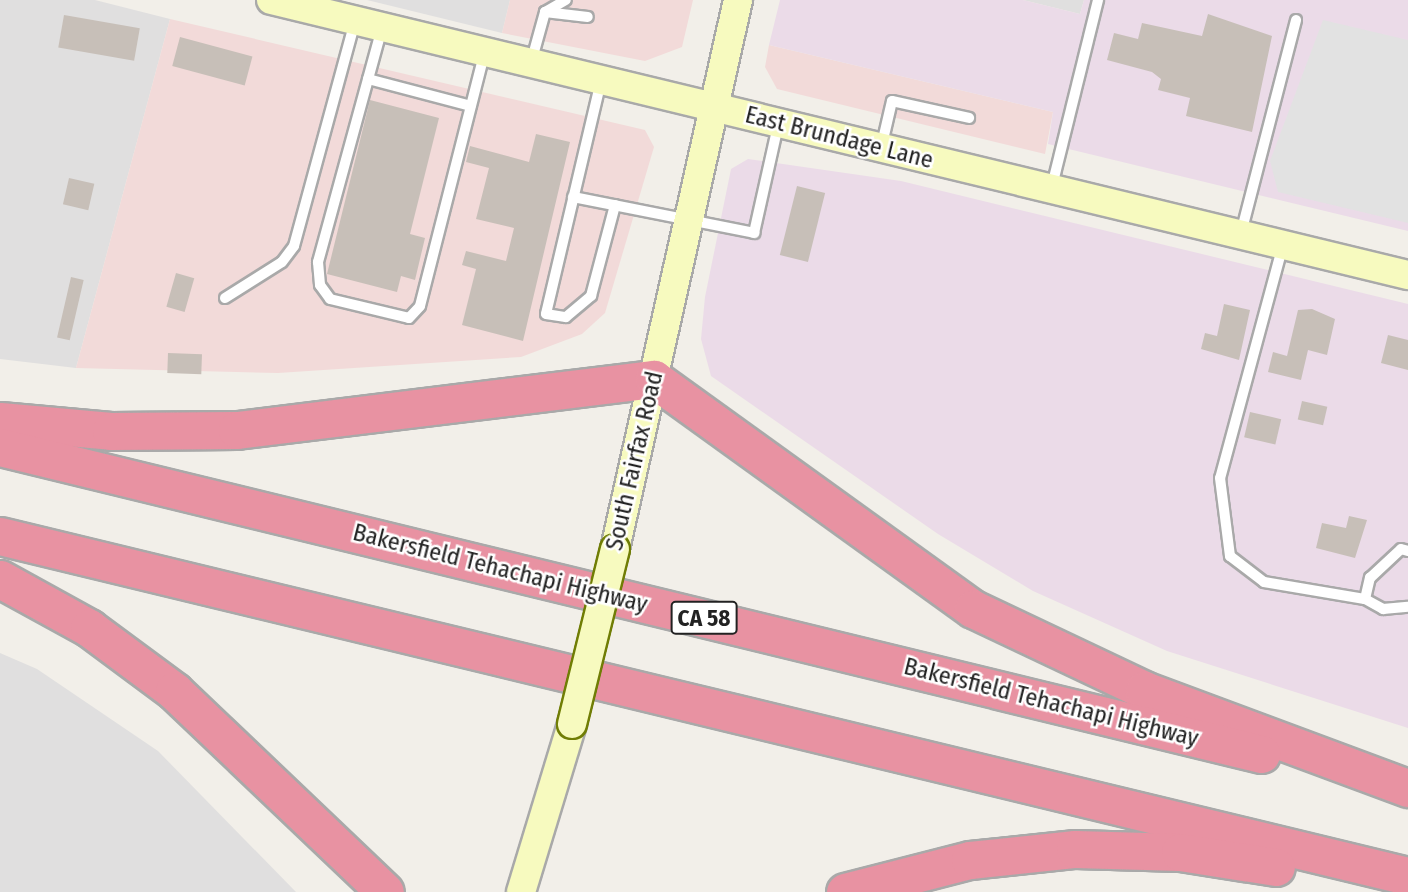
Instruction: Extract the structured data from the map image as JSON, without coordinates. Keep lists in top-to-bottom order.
{
  "streets": {
    "highway": ["Bakersfield Tehachapi Highway", "CA 58"],
    "main road": ["East Brundage Lane", "South Fairfax Road"]
  },
  "crossings": [
    ["East Brundage Lane", "South Fairfax Road"]
  ]
}
